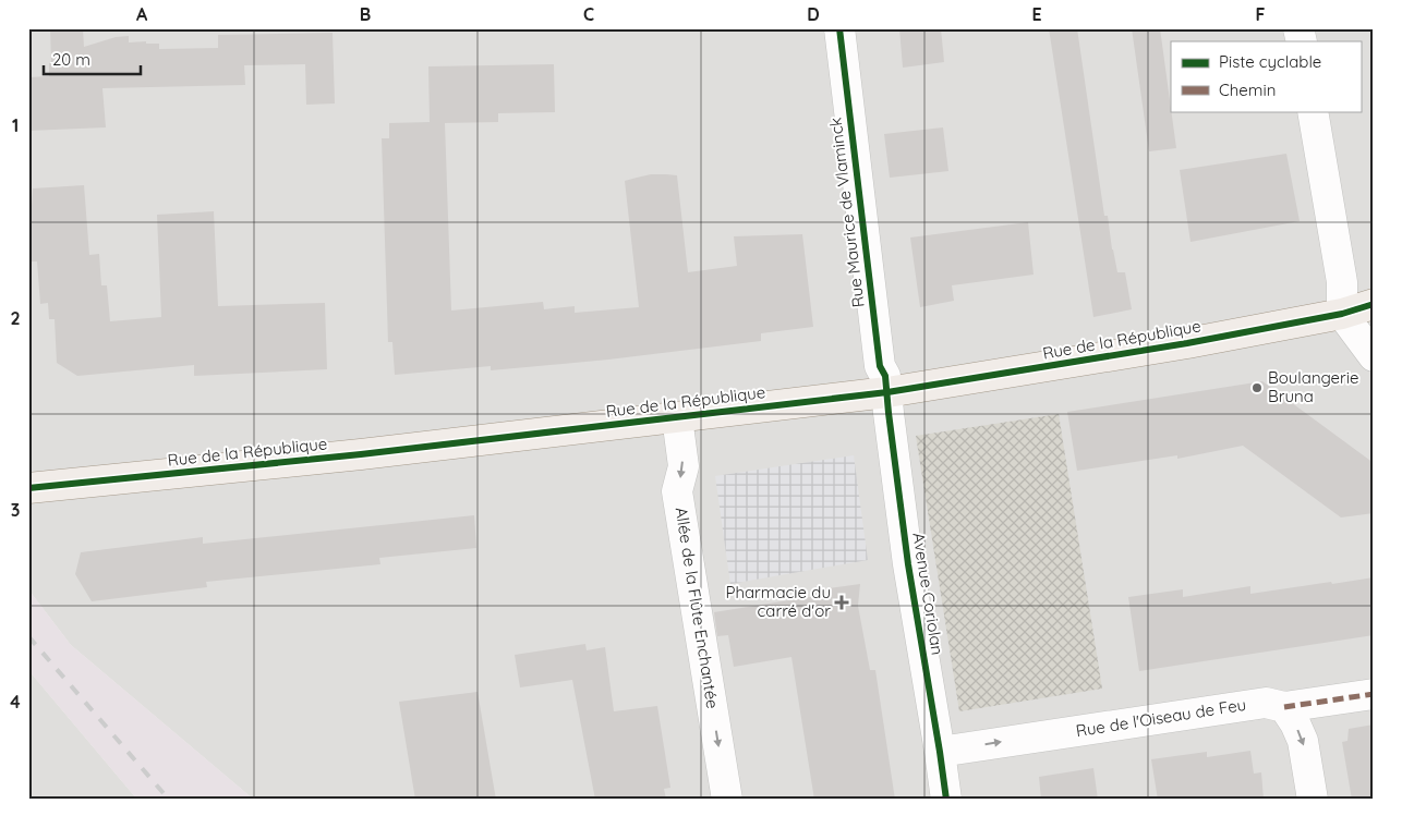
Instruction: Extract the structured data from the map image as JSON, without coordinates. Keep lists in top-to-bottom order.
{
  "streets": {
    "main road": ["Rue de la République"],
    "street": [
      "Rue Maurice de Vlaminck",
      "Avenue Coriolan",
      "Allée de la Flûte Enchantée",
      "Rue de l'Oiseau de Feu"
    ]
  },
  "crossings": [
    ["Rue Maurice de Vlaminck", "Rue de la République"],
    ["Rue Maurice de Vlaminck", "Avenue Coriolan"],
    ["Rue de la République", "Avenue Coriolan"],
    ["Rue de la République", "Allée de la Flûte Enchantée"],
    ["Avenue Coriolan", "Rue de l'Oiseau de Feu"]
  ],
  "one_way": ["Allée de la Flûte Enchantée", "Rue de l'Oiseau de Feu"],
  "places": {
    "other": ["Boulangerie Bruna"],
    "health": ["Pharmacie du carré d'or"]
  },
  "legend": ["Piste cyclable", "Chemin"],
  "scale_bar": "20 m",
  "grid": {
    "columns": [
      "A",
      "B",
      "C",
      "D",
      "E",
      "F"
    ],
    "rows": [
      "1",
      "2",
      "3",
      "4"
    ]
  }
}
